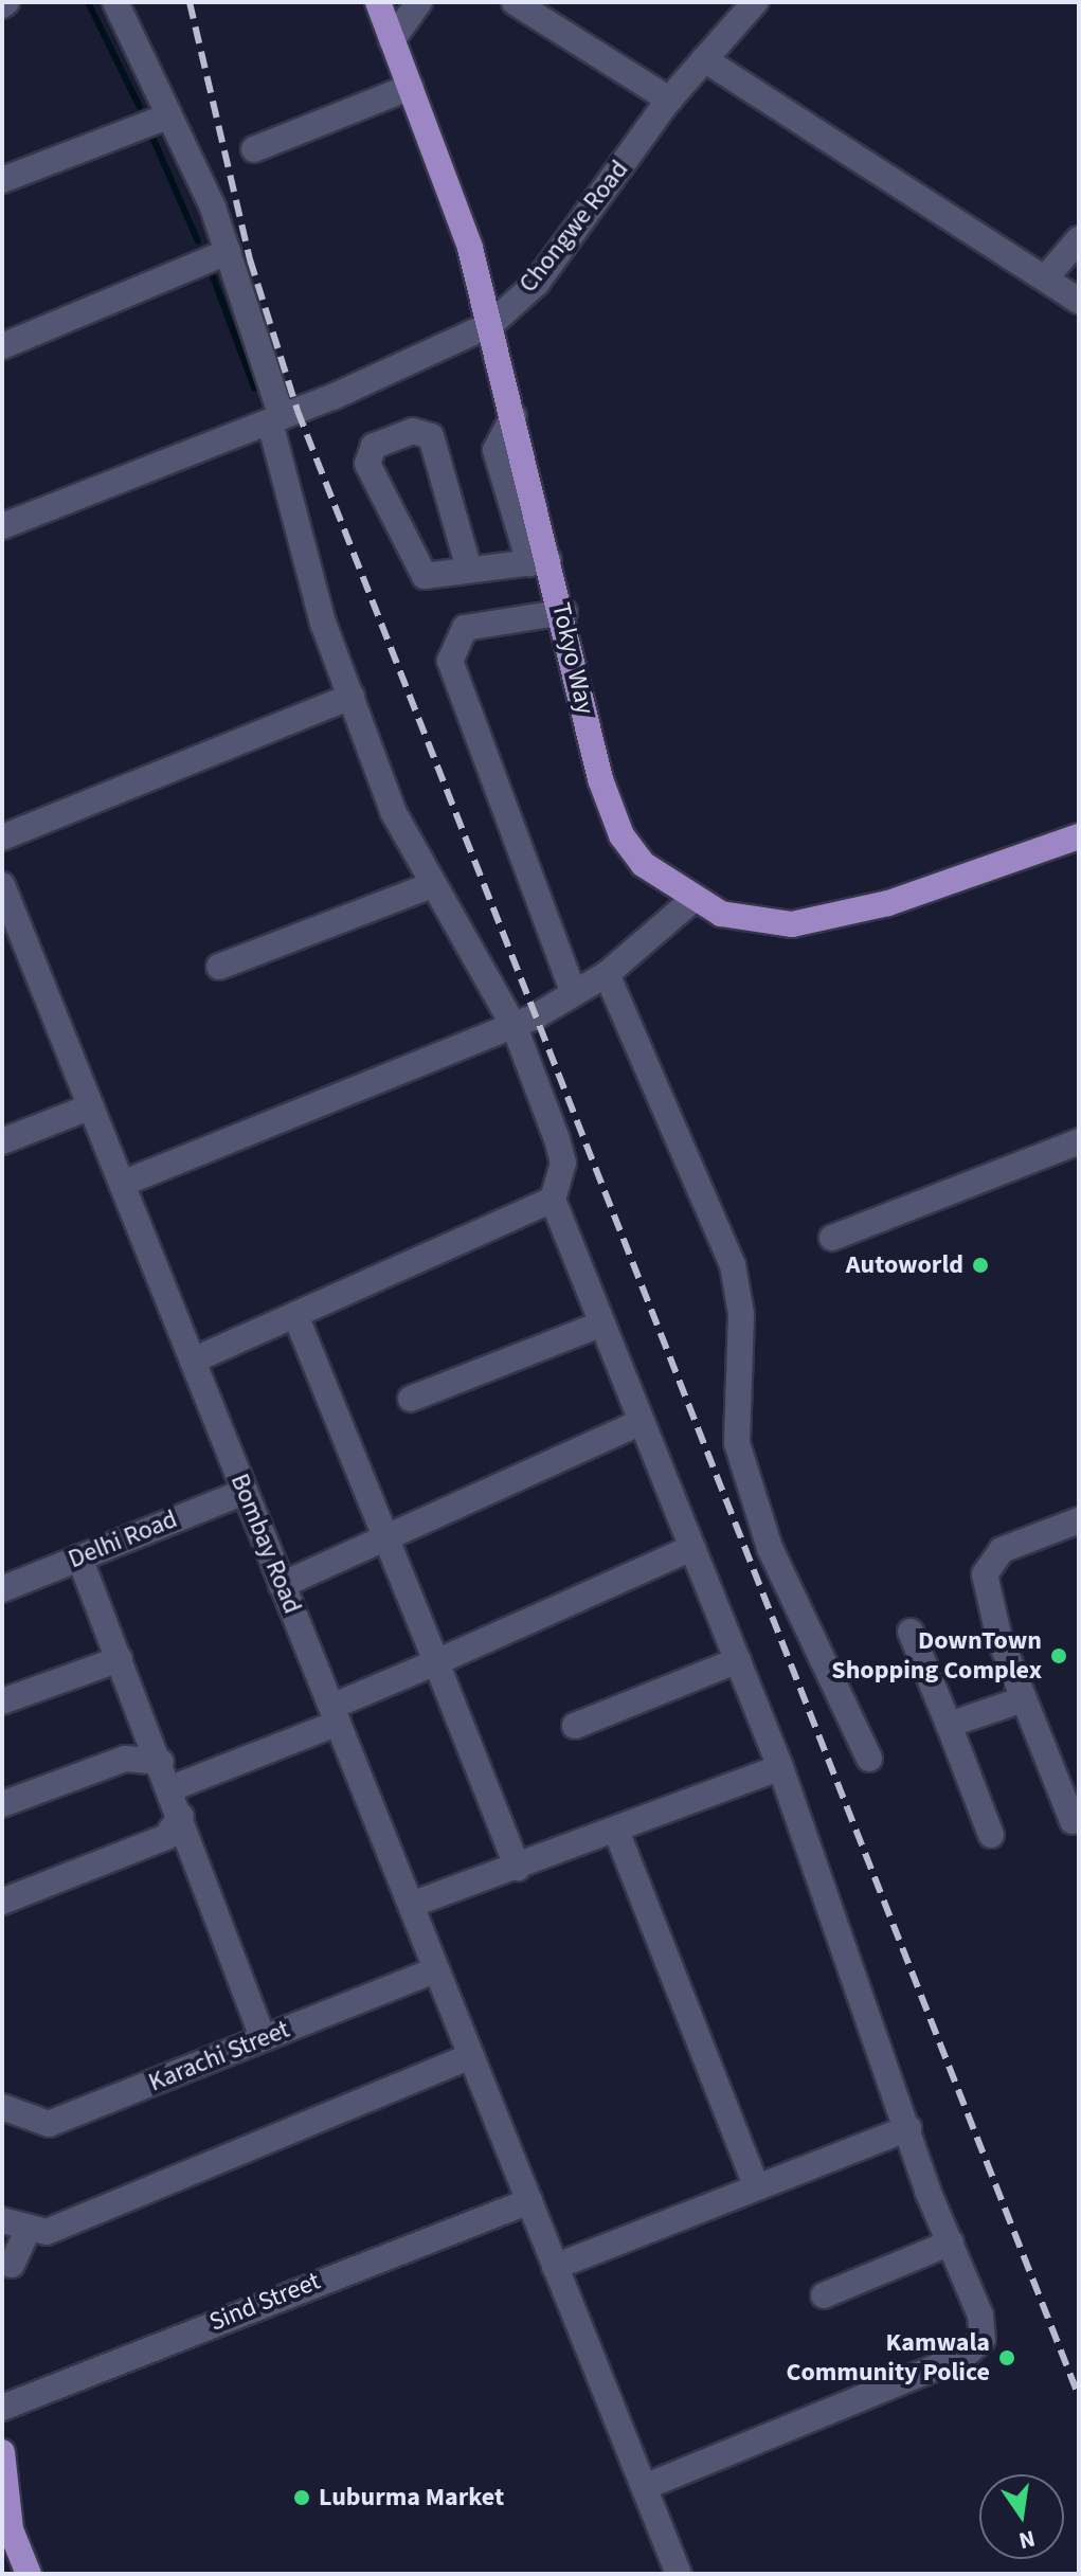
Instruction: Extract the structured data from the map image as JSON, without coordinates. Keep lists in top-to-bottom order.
{
  "streets": {
    "main road": ["Tokyo Way"],
    "street": [
      "Chongwe Road",
      "Delhi Road",
      "Bombay Road",
      "Karachi Street",
      "Sind Street"
    ]
  },
  "crossings": [
    ["Chongwe Road", "Tokyo Way"],
    ["Delhi Road", "Bombay Road"],
    ["Bombay Road", "Karachi Street"],
    ["Bombay Road", "Sind Street"]
  ],
  "places": [
    "Autoworld",
    "DownTown Shopping Complex",
    "Kamwala Community Police",
    "Luburma Market"
  ],
  "north": "bottom"
}
